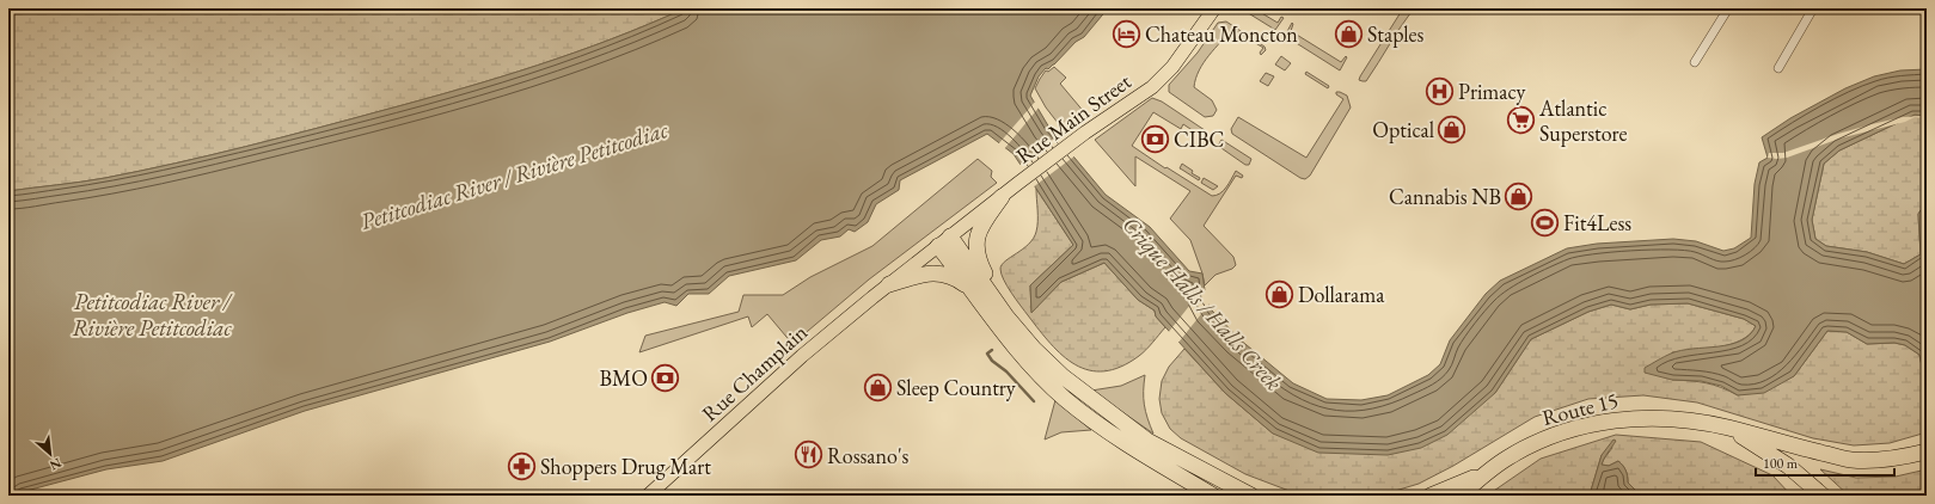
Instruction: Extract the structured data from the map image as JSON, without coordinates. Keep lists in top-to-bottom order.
{
  "streets": {
    "highway": ["Route 15"],
    "main road": ["Rue Main Street", "Rue Champlain"]
  },
  "crossings": [
    ["Rue Main Street", "Rue Champlain"]
  ],
  "water": ["Petitcodiac River / Rivière Petitcodiac", "Crique Halls / Halls Creek"],
  "places": {
    "hotel": ["Chateau Moncton"],
    "shop": [
      "Staples",
      "Optical",
      "Cannabis NB",
      "Dollarama",
      "Sleep Country"
    ],
    "hospital": ["Primacy"],
    "supermarket": ["Atlantic Superstore"],
    "bank": ["CIBC", "BMO"],
    "sports": ["Fit4Less"],
    "restaurant": ["Rossano's"],
    "pharmacy": ["Shoppers Drug Mart"]
  },
  "scale_bar": "100 m",
  "north": "bottom right"
}
